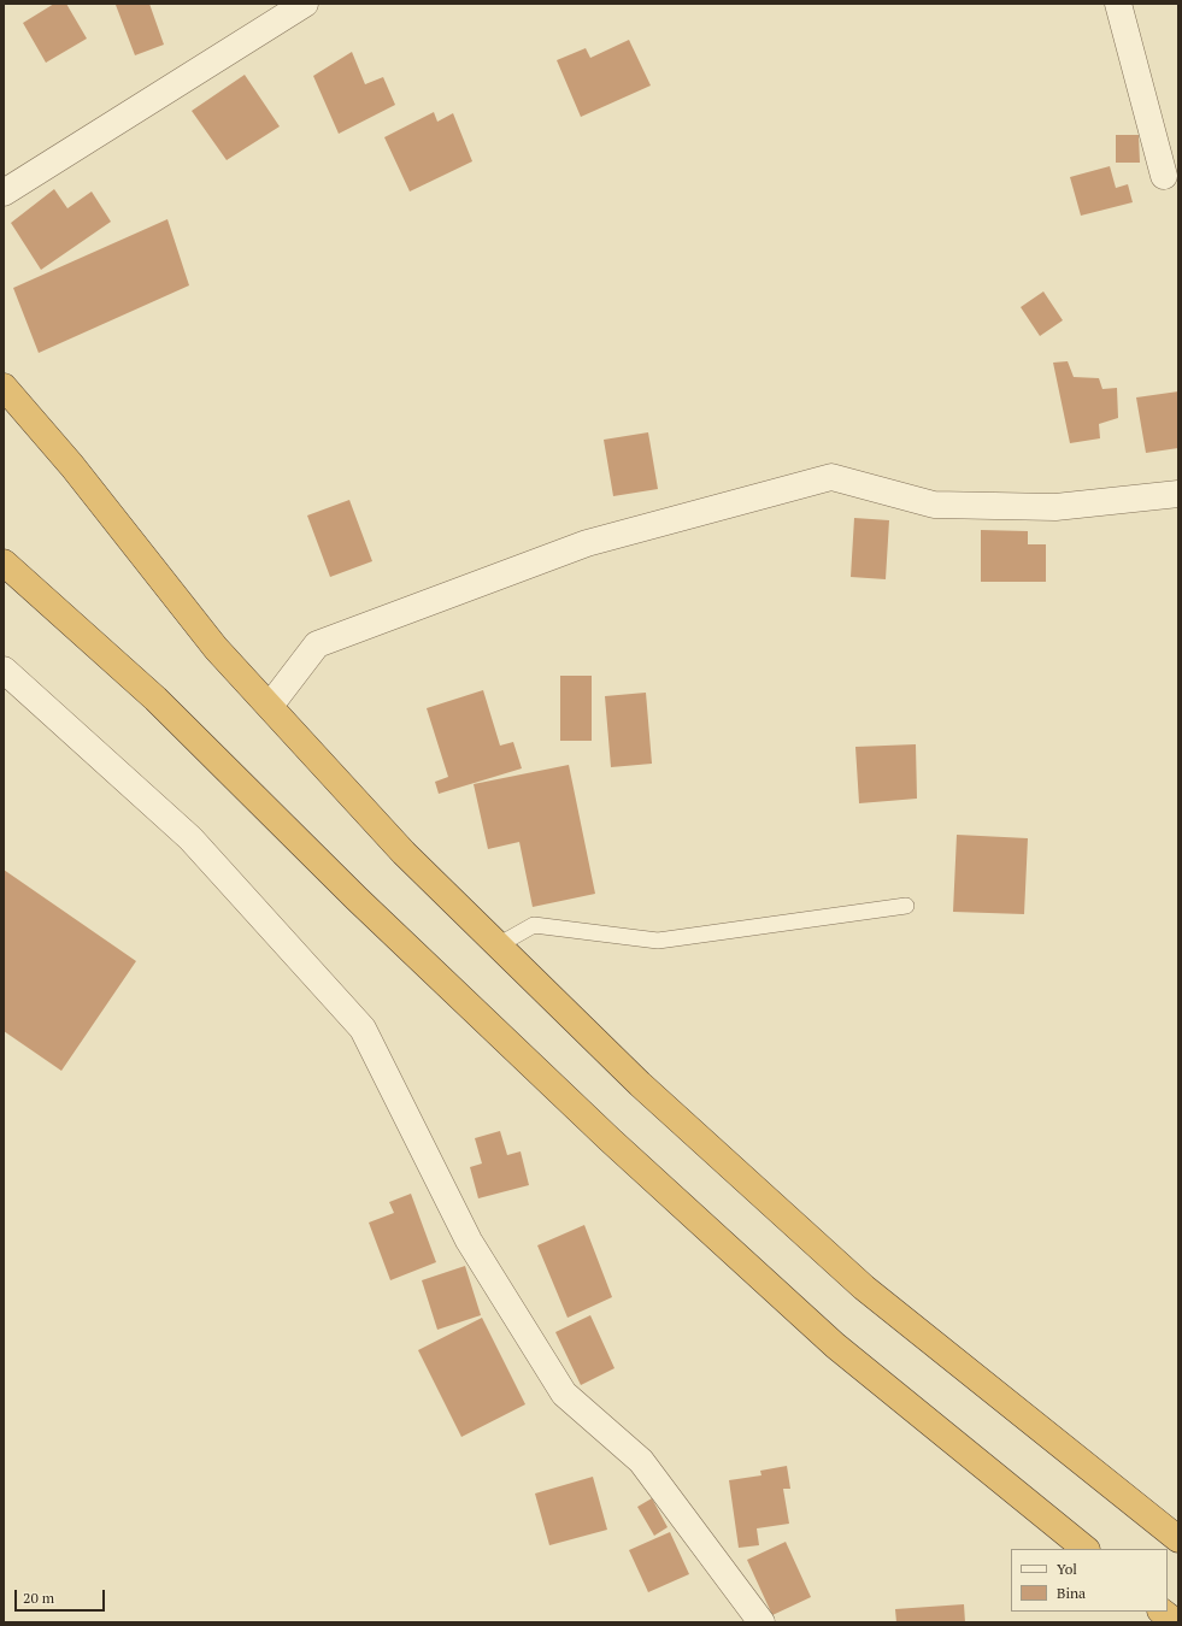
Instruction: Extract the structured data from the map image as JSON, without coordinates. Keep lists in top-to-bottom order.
{
  "legend": ["Yol", "Bina"],
  "scale_bar": "20 m"
}
